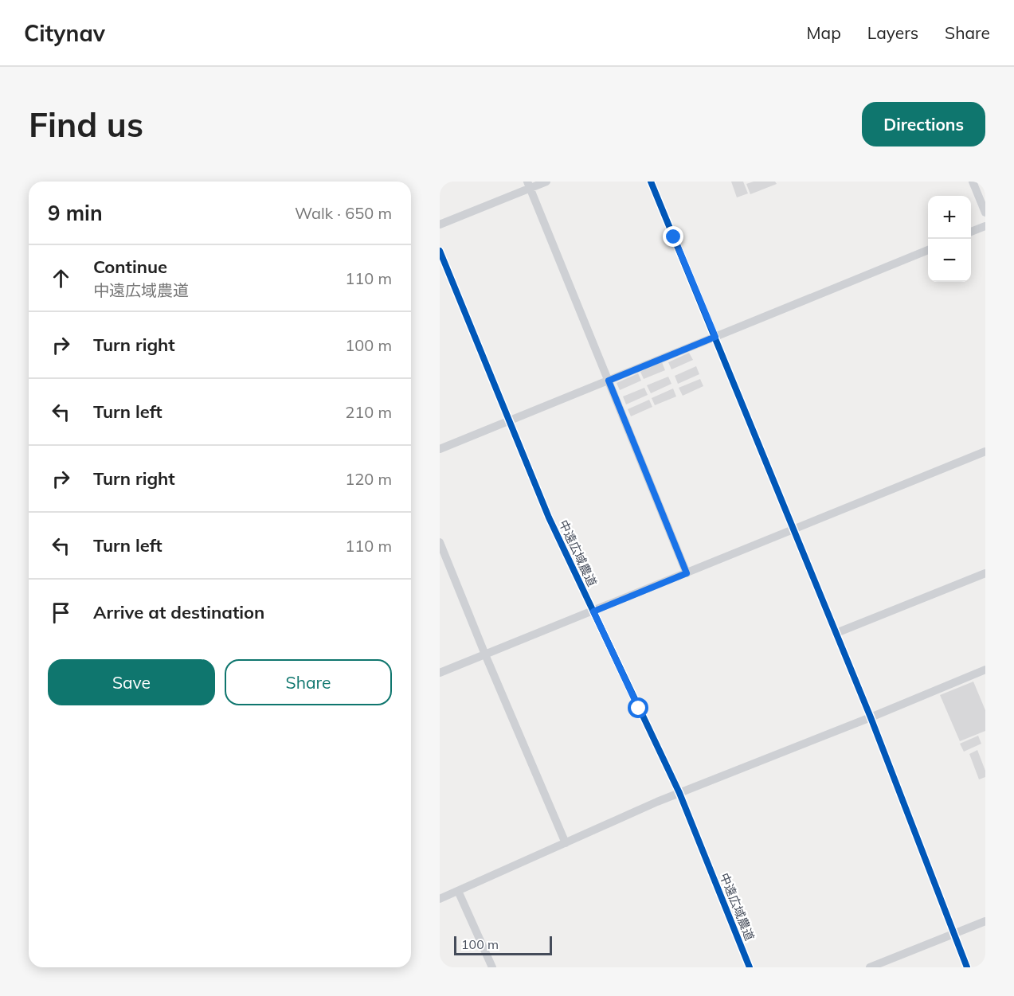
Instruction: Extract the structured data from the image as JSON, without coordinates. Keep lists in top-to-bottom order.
{
  "streets": {
    "street": ["中遠広域農道"]
  },
  "scale_bar": "100 m",
  "page": {
    "header": "Citynav",
    "nav": ["Map", "Layers", "Share"],
    "buttons": [
      "Directions",
      ["Save", "Share"]
    ],
    "title": "Find us",
    "heading": ["9 min", "Walk · 650 m"],
    "map_buttons": ["+", "−"],
    "list": [
      ["Continue", "中遠広域農道", "110 m"],
      ["Turn right", "100 m"],
      ["Turn left", "210 m"],
      ["Turn right", "120 m"],
      ["Turn left", "110 m"],
      "Arrive at destination"
    ],
    "scale": "100 m"
  }
}
